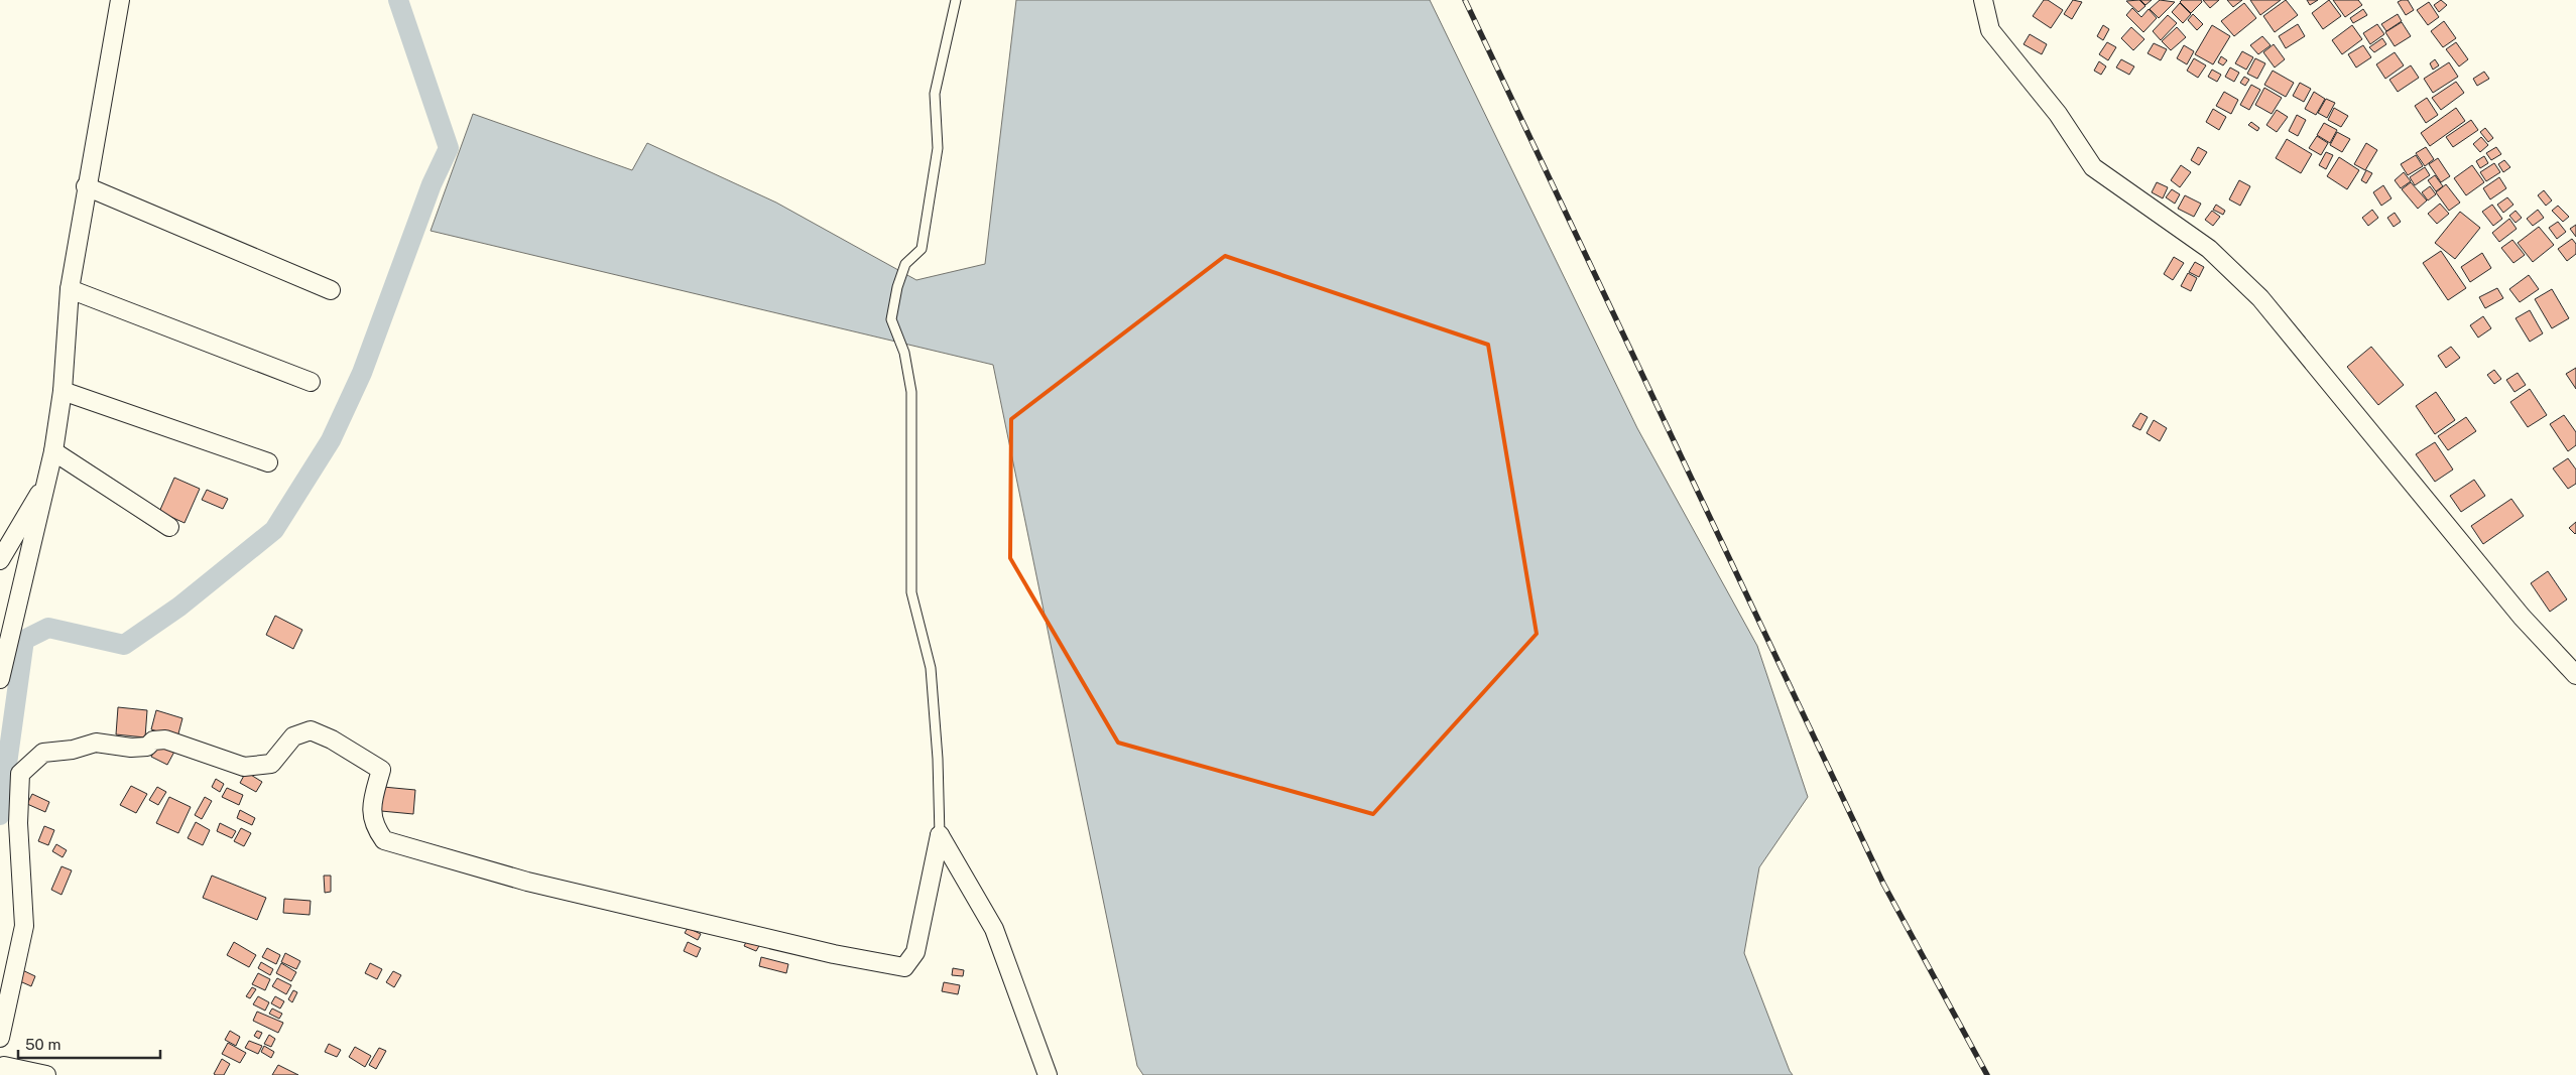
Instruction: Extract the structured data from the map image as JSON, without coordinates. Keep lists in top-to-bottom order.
{
  "scale_bar": "50 m"
}
